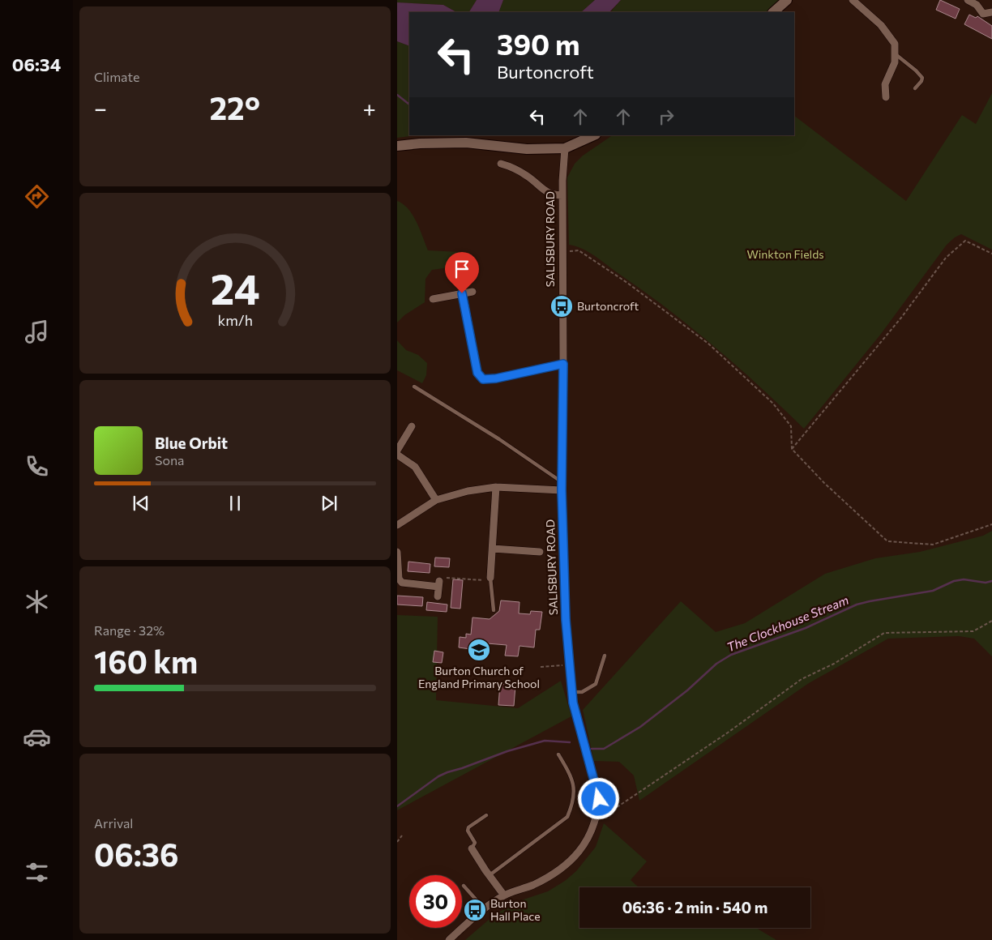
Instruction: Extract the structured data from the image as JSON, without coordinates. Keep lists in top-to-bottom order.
{
  "streets": {
    "street": ["SALISBURY ROAD"]
  },
  "water": ["The Clockhouse Stream"],
  "parks": ["Winkton Fields"],
  "places": {
    "bus stop": ["Burtoncroft", "Burton Hall Place"],
    "school or university": ["Burton Church of England Primary School"]
  },
  "page": {
    "tabs": "06:34",
    "tile": [
      "Climate",
      ["Range · 32%", "160 km"],
      ["Arrival", "06:36"]
    ],
    "turn": ["390 m", "Burtoncroft"],
    "heat": ["−", "22°", "+"],
    "song": ["Blue Orbit", "Sona"],
    "limit": "30",
    "trip": "06:36 · 2 min · 540 m",
    "gauge": ["24", "km/h"]
  }
}
